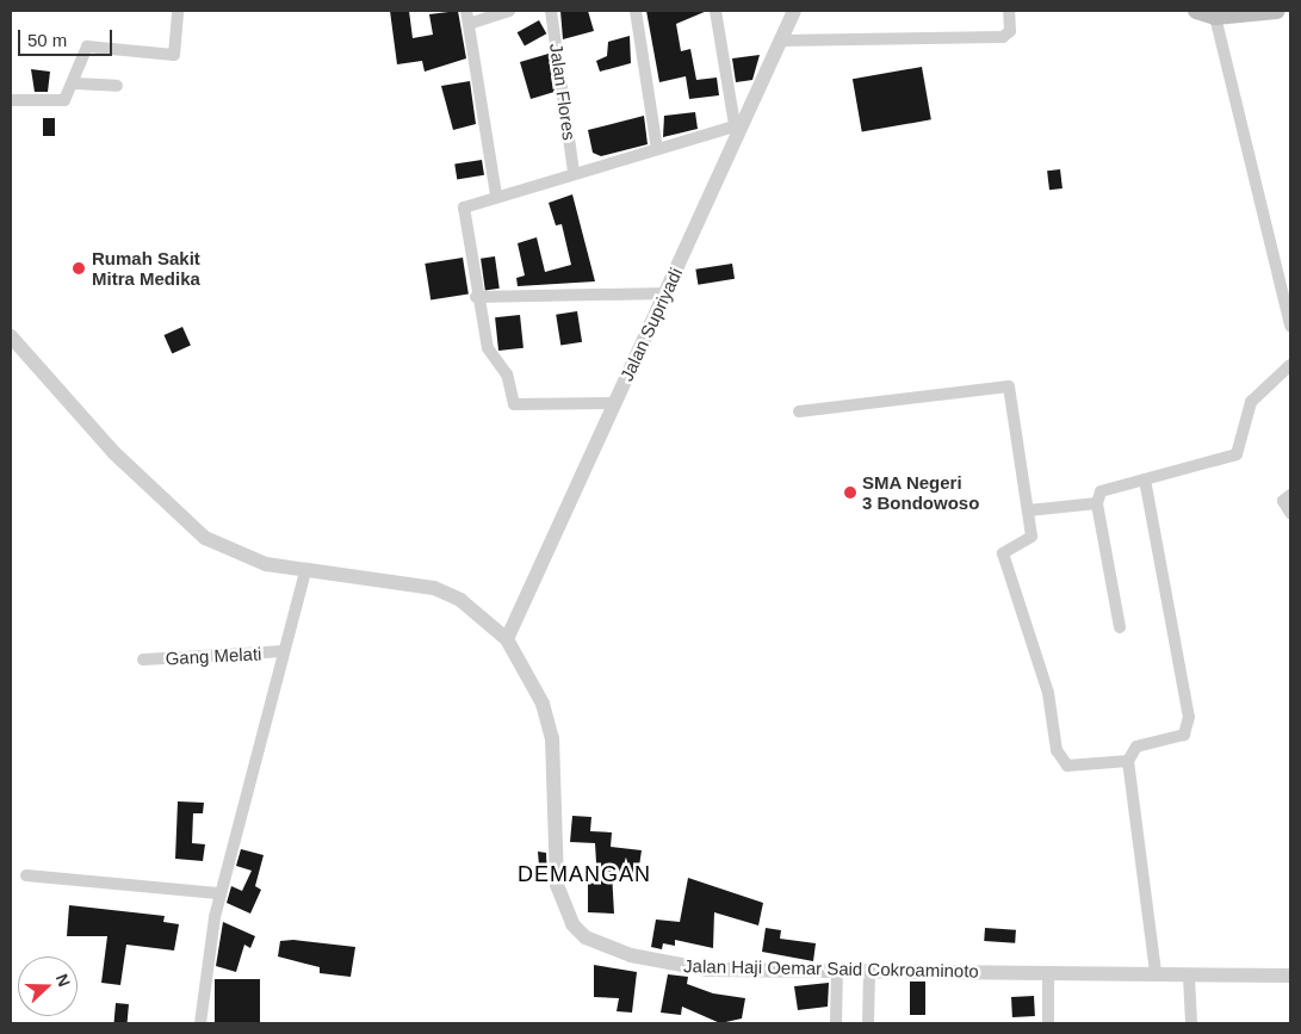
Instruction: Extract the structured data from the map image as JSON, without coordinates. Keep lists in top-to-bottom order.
{
  "streets": {
    "street": [
      "Jalan Flores",
      "Jalan Supriyadi",
      "Gang Melati",
      "Jalan Haji Oemar Said Cokroaminoto"
    ]
  },
  "crossings": [
    ["Jalan Supriyadi", "Jalan Haji Oemar Said Cokroaminoto"]
  ],
  "districts": ["DEMANGAN"],
  "places": ["Rumah Sakit Mitra Medika", "SMA Negeri 3 Bondowoso"],
  "scale_bar": "50 m",
  "north": "right"
}
